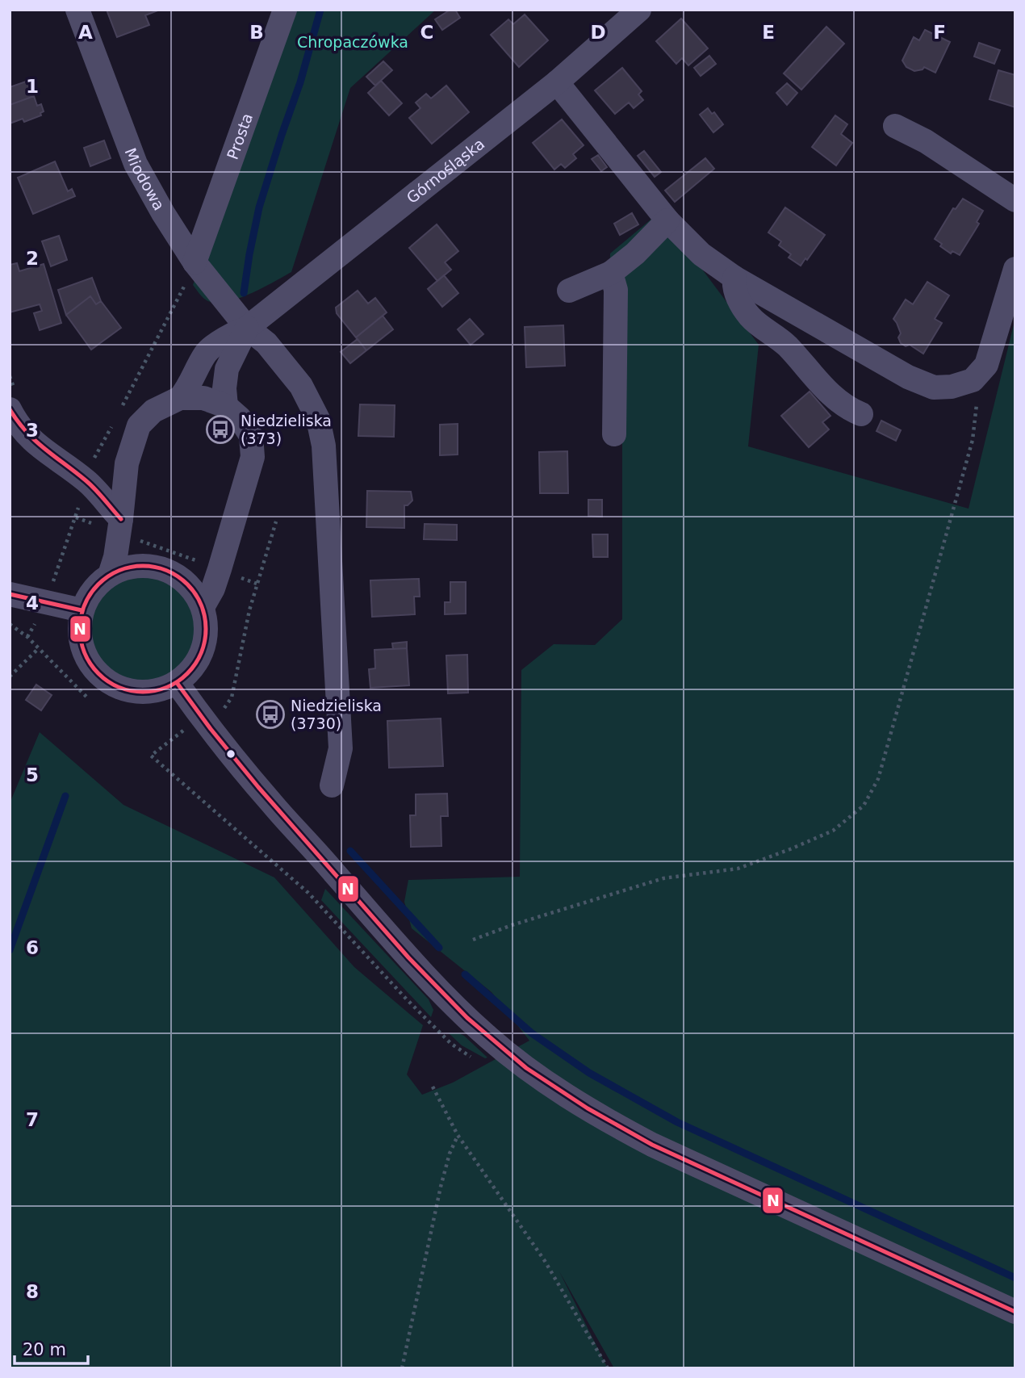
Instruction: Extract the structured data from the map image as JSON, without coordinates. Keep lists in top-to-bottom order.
{
  "streets": {
    "street": ["Prosta", "Górnośląska", "Miodowa"]
  },
  "crossings": [
    ["Prosta", "Miodowa"],
    ["Górnośląska", "Miodowa"]
  ],
  "parks": ["Chropaczówka"],
  "places": {
    "bus stop": ["Niedzieliska (373)", "Niedzieliska (3730)"]
  },
  "lines": ["transit line N"],
  "scale_bar": "20 m",
  "grid": {
    "columns": [
      "A",
      "B",
      "C",
      "D",
      "E",
      "F"
    ],
    "rows": [
      "1",
      "2",
      "3",
      "4",
      "5",
      "6",
      "7",
      "8"
    ]
  }
}
